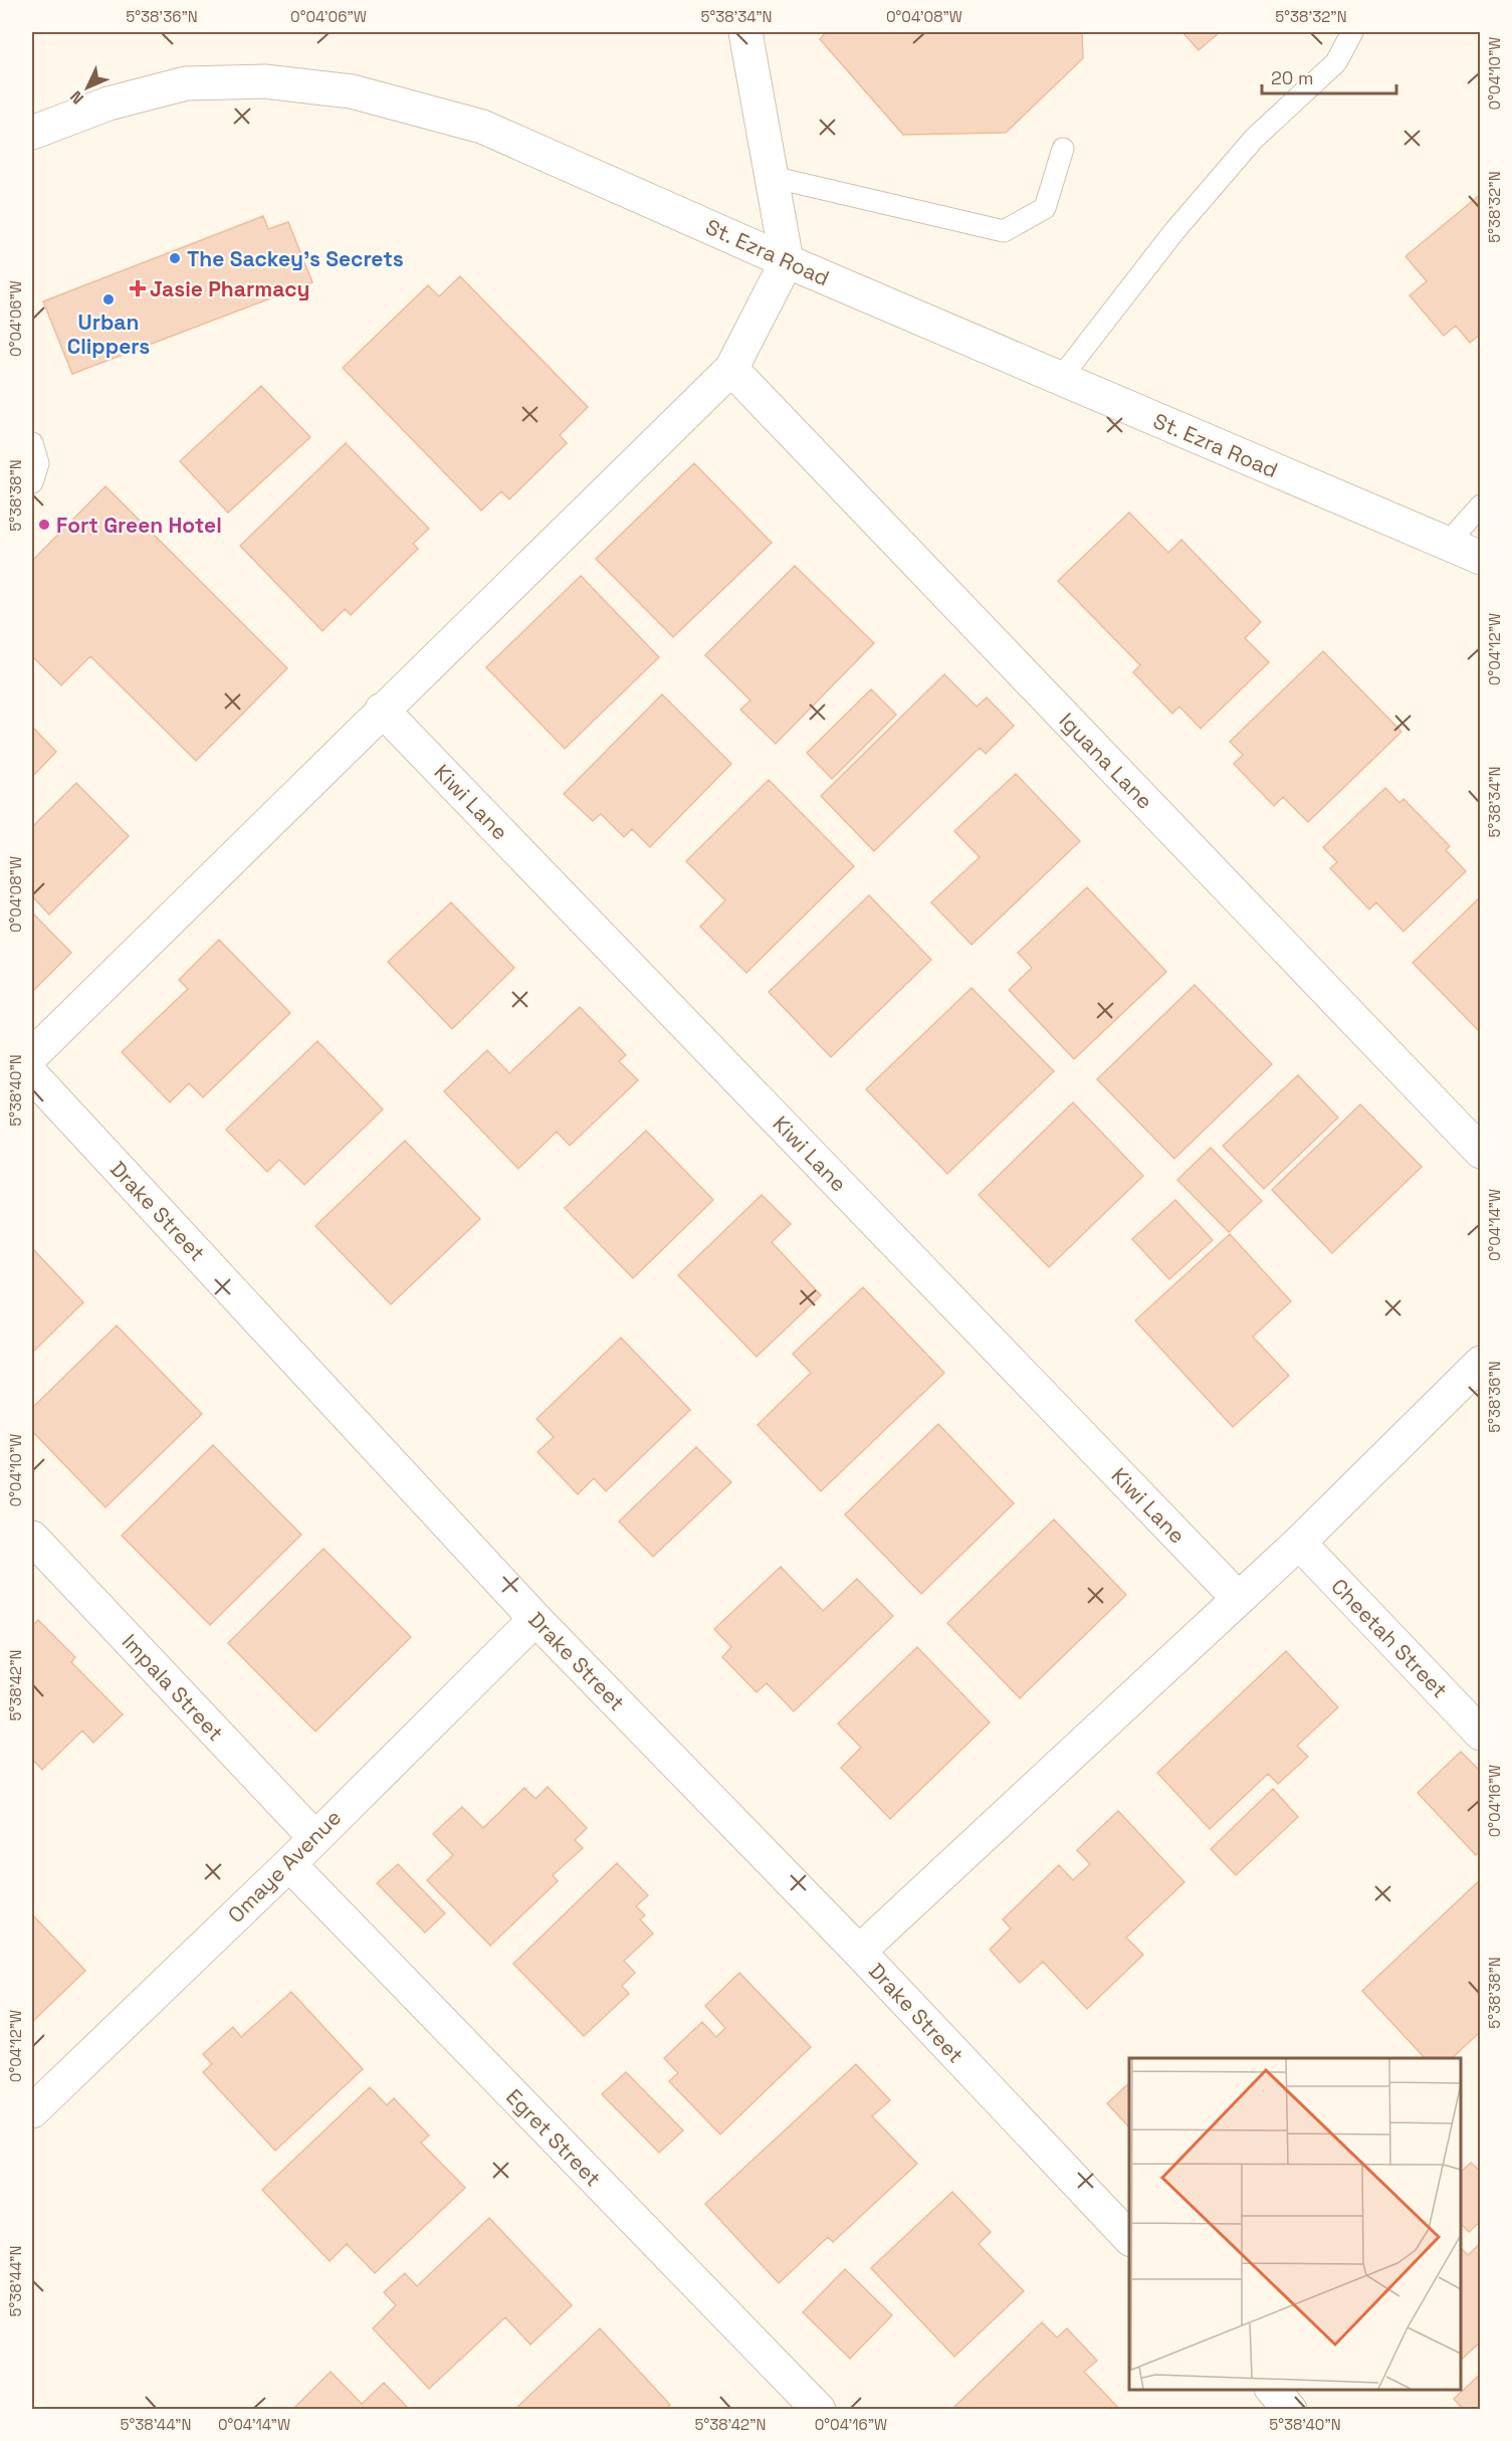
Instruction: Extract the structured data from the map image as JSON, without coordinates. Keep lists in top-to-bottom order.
{
  "streets": {
    "street": [
      "St. Ezra Road",
      "Iguana Lane",
      "Kiwi Lane",
      "Drake Street",
      "Cheetah Street",
      "Impala Street",
      "Omaye Avenue",
      "Egret Street"
    ]
  },
  "crossings": [
    ["Drake Street", "Omaye Avenue"],
    ["Impala Street", "Omaye Avenue"],
    ["Omaye Avenue", "Egret Street"]
  ],
  "places": {
    "other": ["The Sackey’s Secrets", "Urban Clippers", "Fort Green Hotel"],
    "health": ["Jasie Pharmacy"]
  },
  "scale_bar": "20 m",
  "north": "bottom left",
  "coordinates": [
    "5°38'36\"N",
    "0°04'06\"W",
    "5°38'34\"N",
    "0°04'08\"W",
    "5°38'32\"N",
    "0°04'10\"W",
    "5°38'38\"N",
    "0°04'12\"W",
    "5°38'40\"N",
    "0°04'14\"W",
    "5°38'42\"N",
    "0°04'16\"W",
    "5°38'44\"N"
  ]
}
